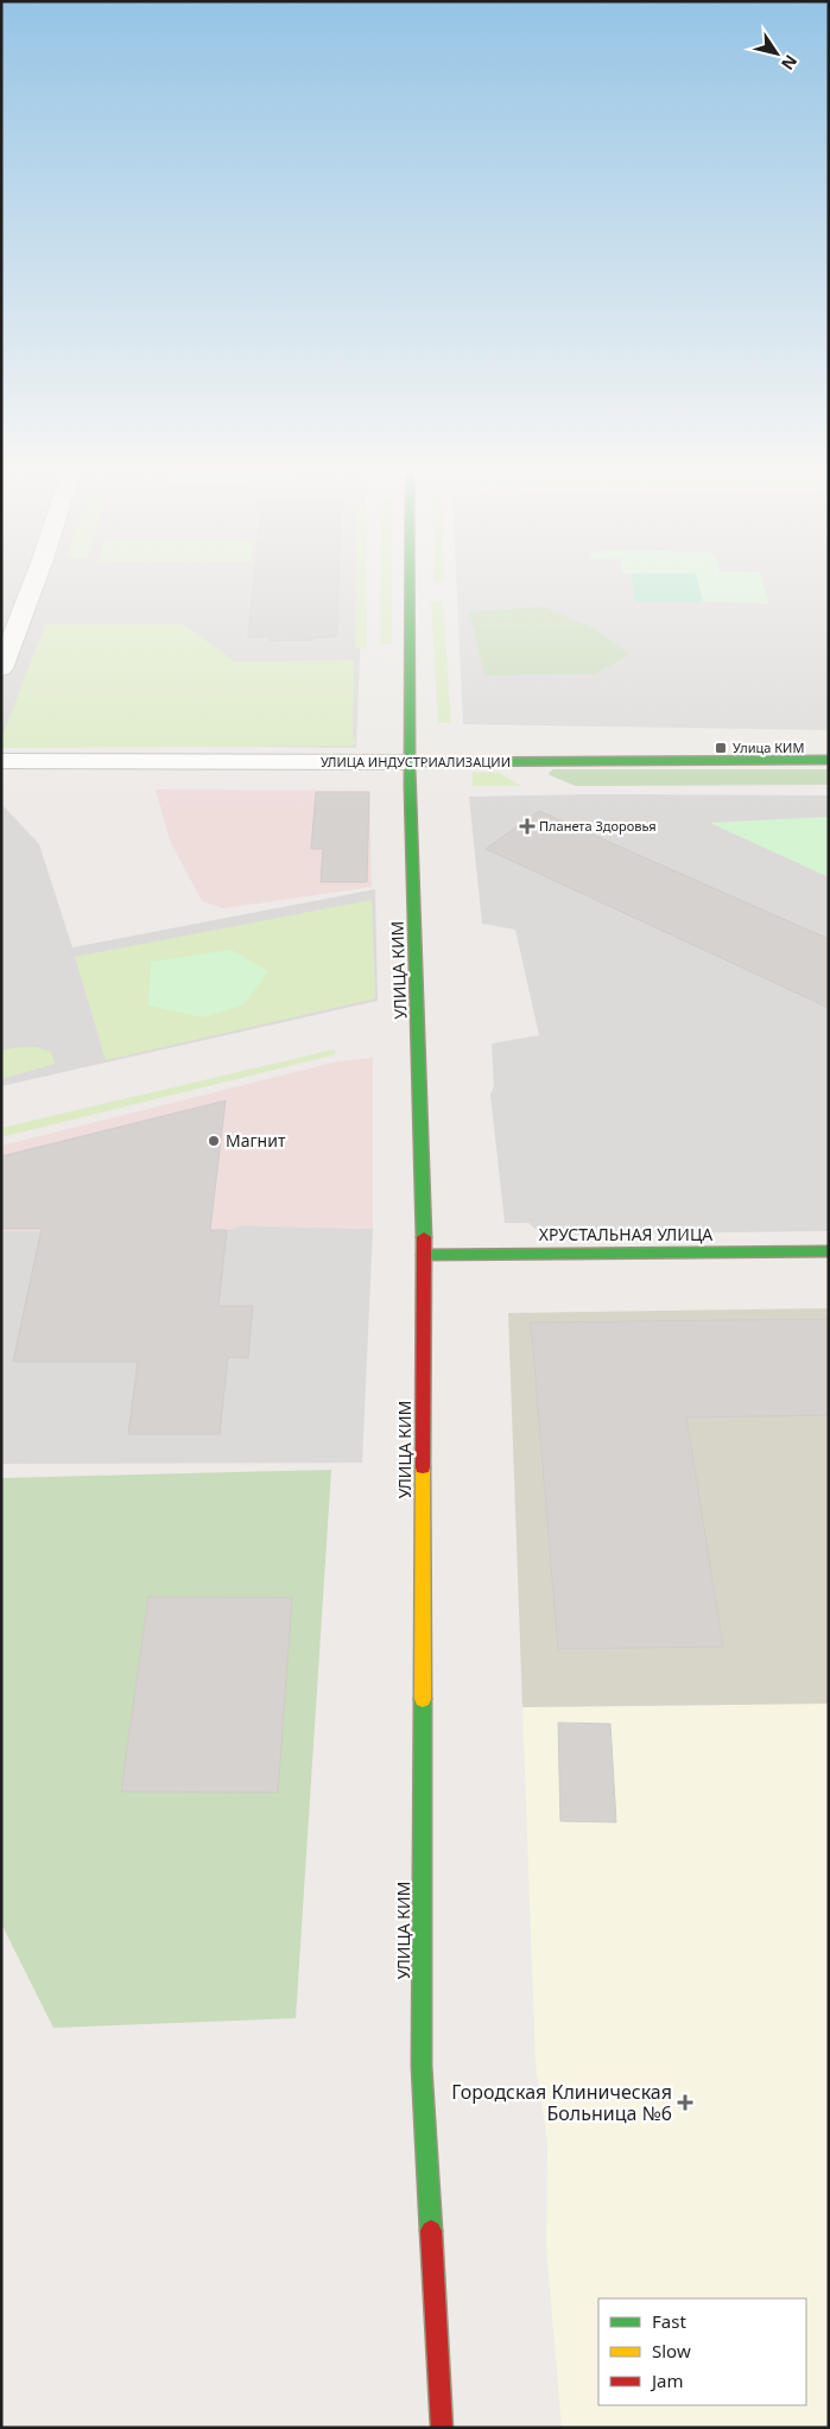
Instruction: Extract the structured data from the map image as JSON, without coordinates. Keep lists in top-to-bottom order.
{
  "streets": {
    "street": ["УЛИЦА ИНДУСТРИАЛИЗАЦИИ", "УЛИЦА КИМ", "ХРУСТАЛЬНАЯ УЛИЦА"]
  },
  "crossings": [
    ["УЛИЦА ИНДУСТРИАЛИЗАЦИИ", "УЛИЦА КИМ"],
    ["УЛИЦА КИМ", "ХРУСТАЛЬНАЯ УЛИЦА"]
  ],
  "places": {
    "transit": ["Улица КИМ"],
    "health": ["Планета Здоровья", "Городская Клиническая Больница №6"],
    "other": ["Магнит"]
  },
  "legend": ["Fast", "Slow", "Jam"],
  "north": "bottom right"
}
